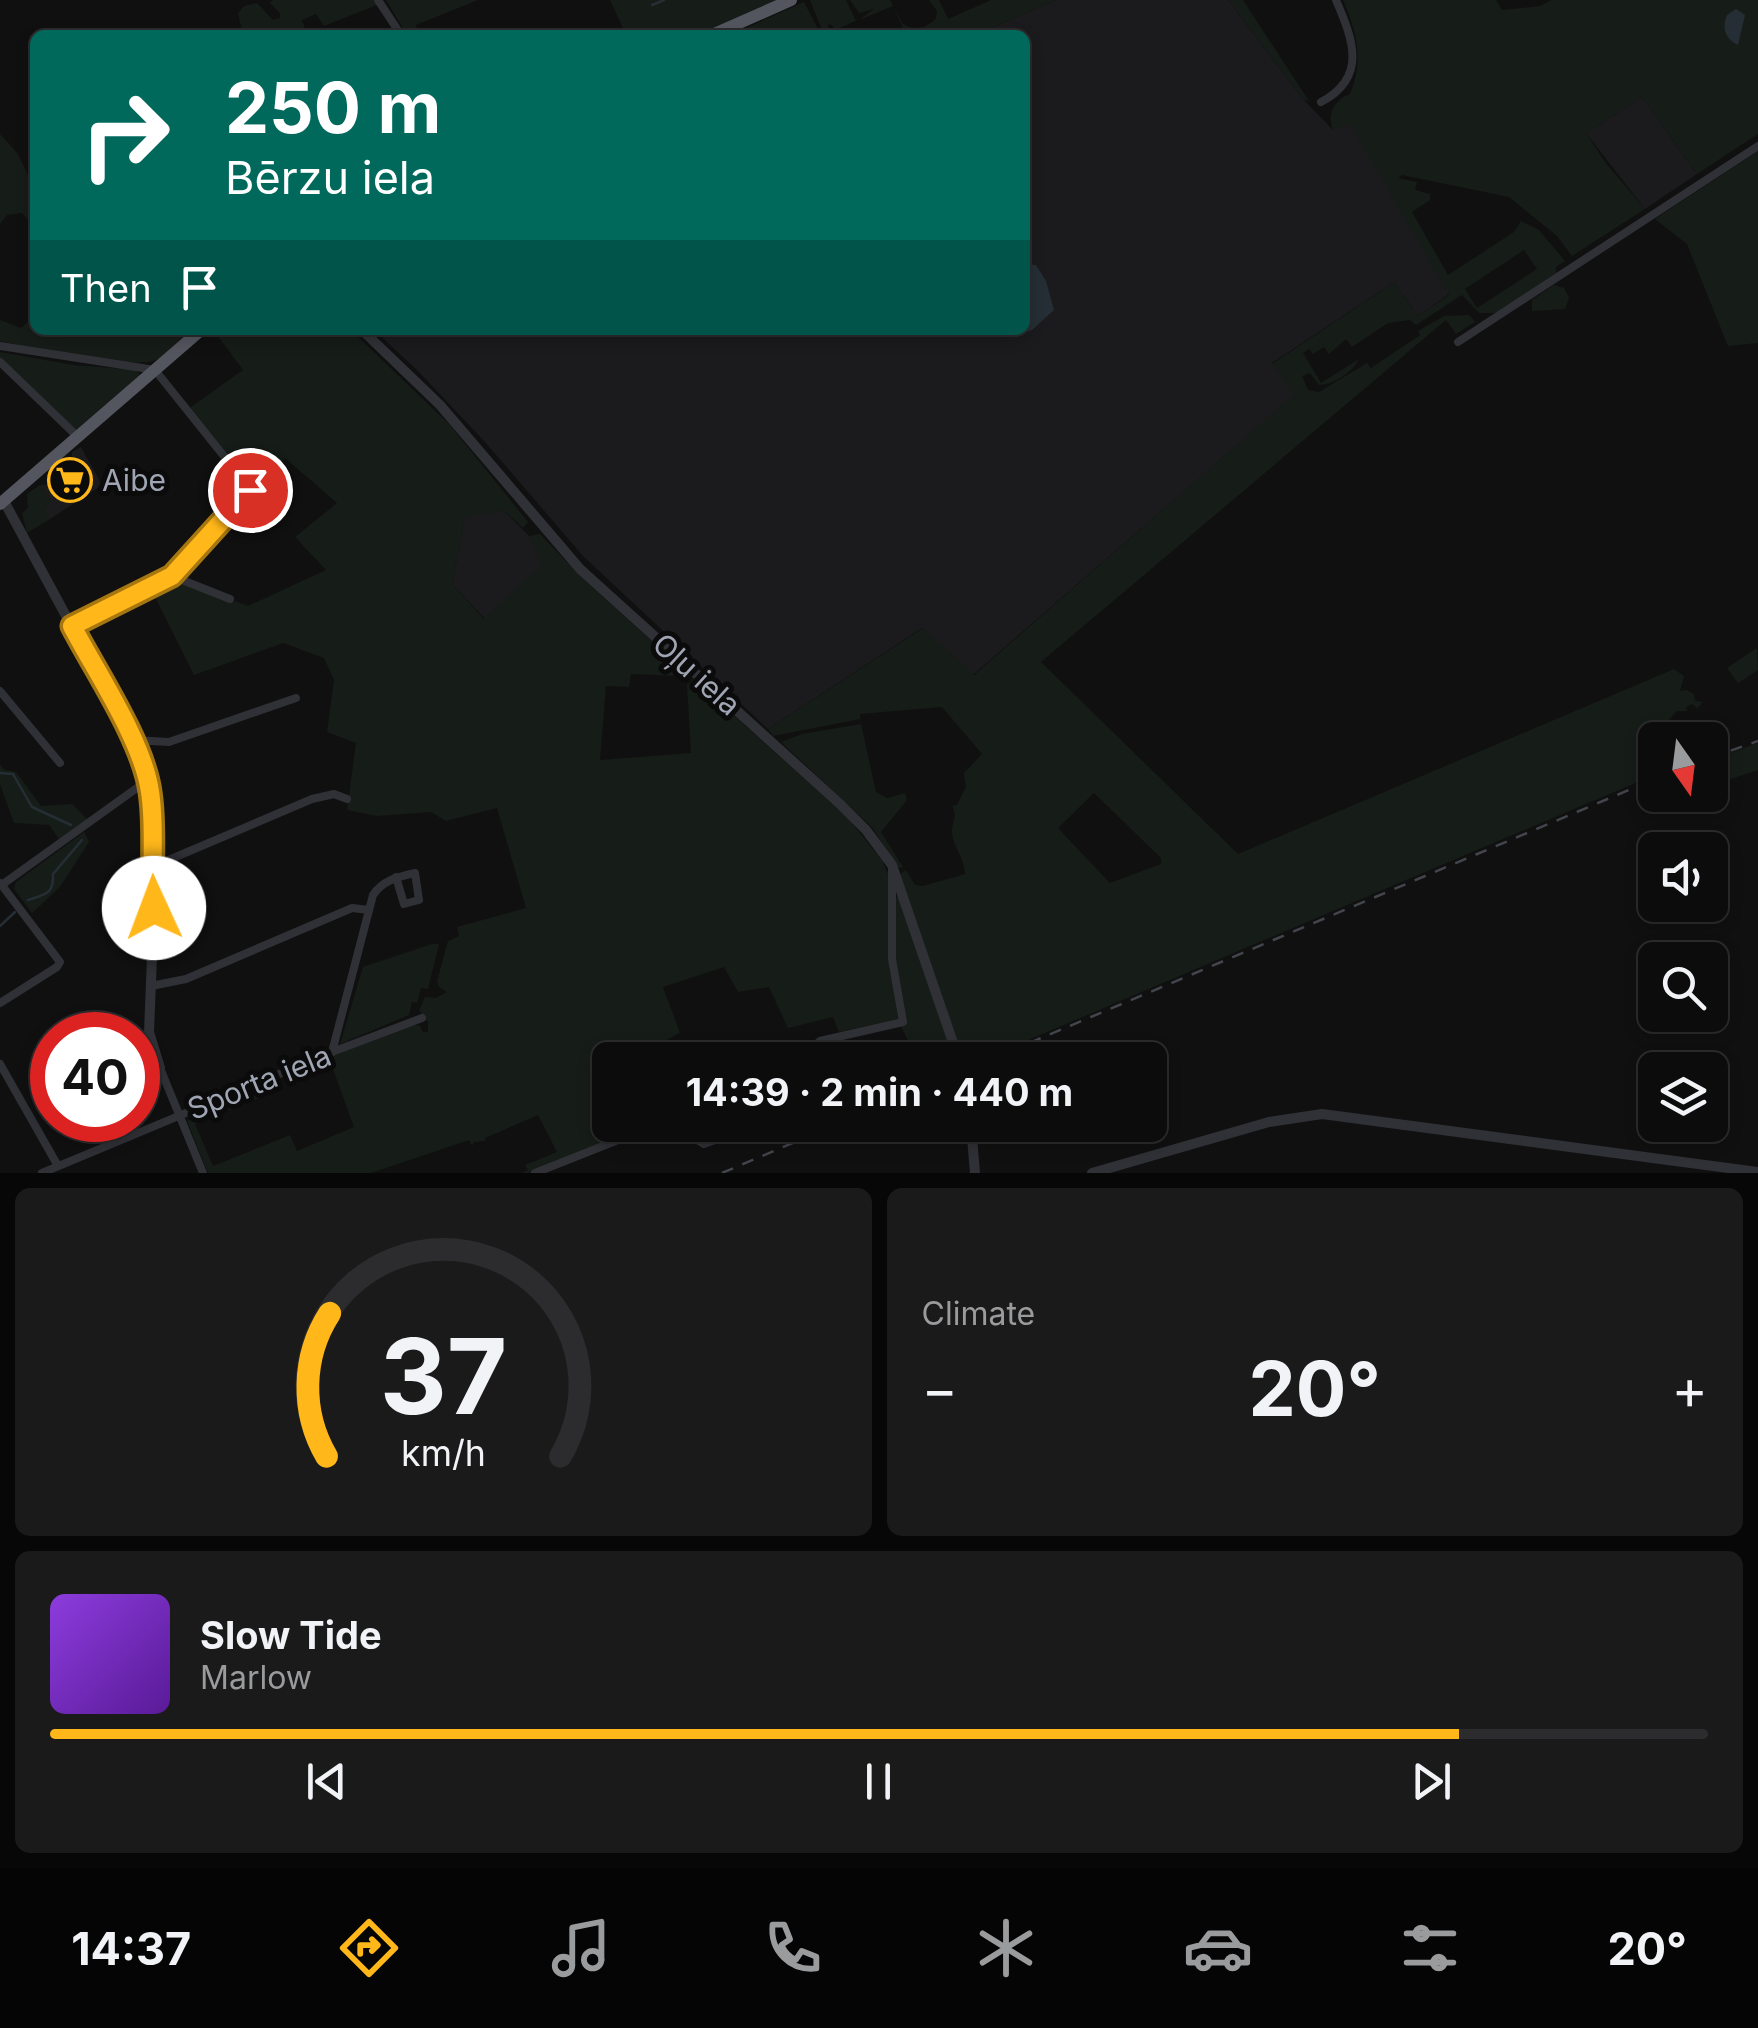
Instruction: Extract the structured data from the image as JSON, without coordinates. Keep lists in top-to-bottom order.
{
  "streets": {
    "street": ["Oļu iela", "Sporta iela"]
  },
  "places": {
    "supermarket": ["Aibe"]
  },
  "north": "bottom",
  "page": {
    "turn": ["250 m", "Bērzu iela"],
    "then": "Then",
    "limit": "40",
    "trip": "14:39 · 2 min · 440 m",
    "tile": "Climate",
    "heat": ["−", "20°", "+"],
    "song": ["Slow Tide", "Marlow"],
    "tabs": ["14:37", "20°"],
    "gauge": ["37", "km/h"]
  }
}
